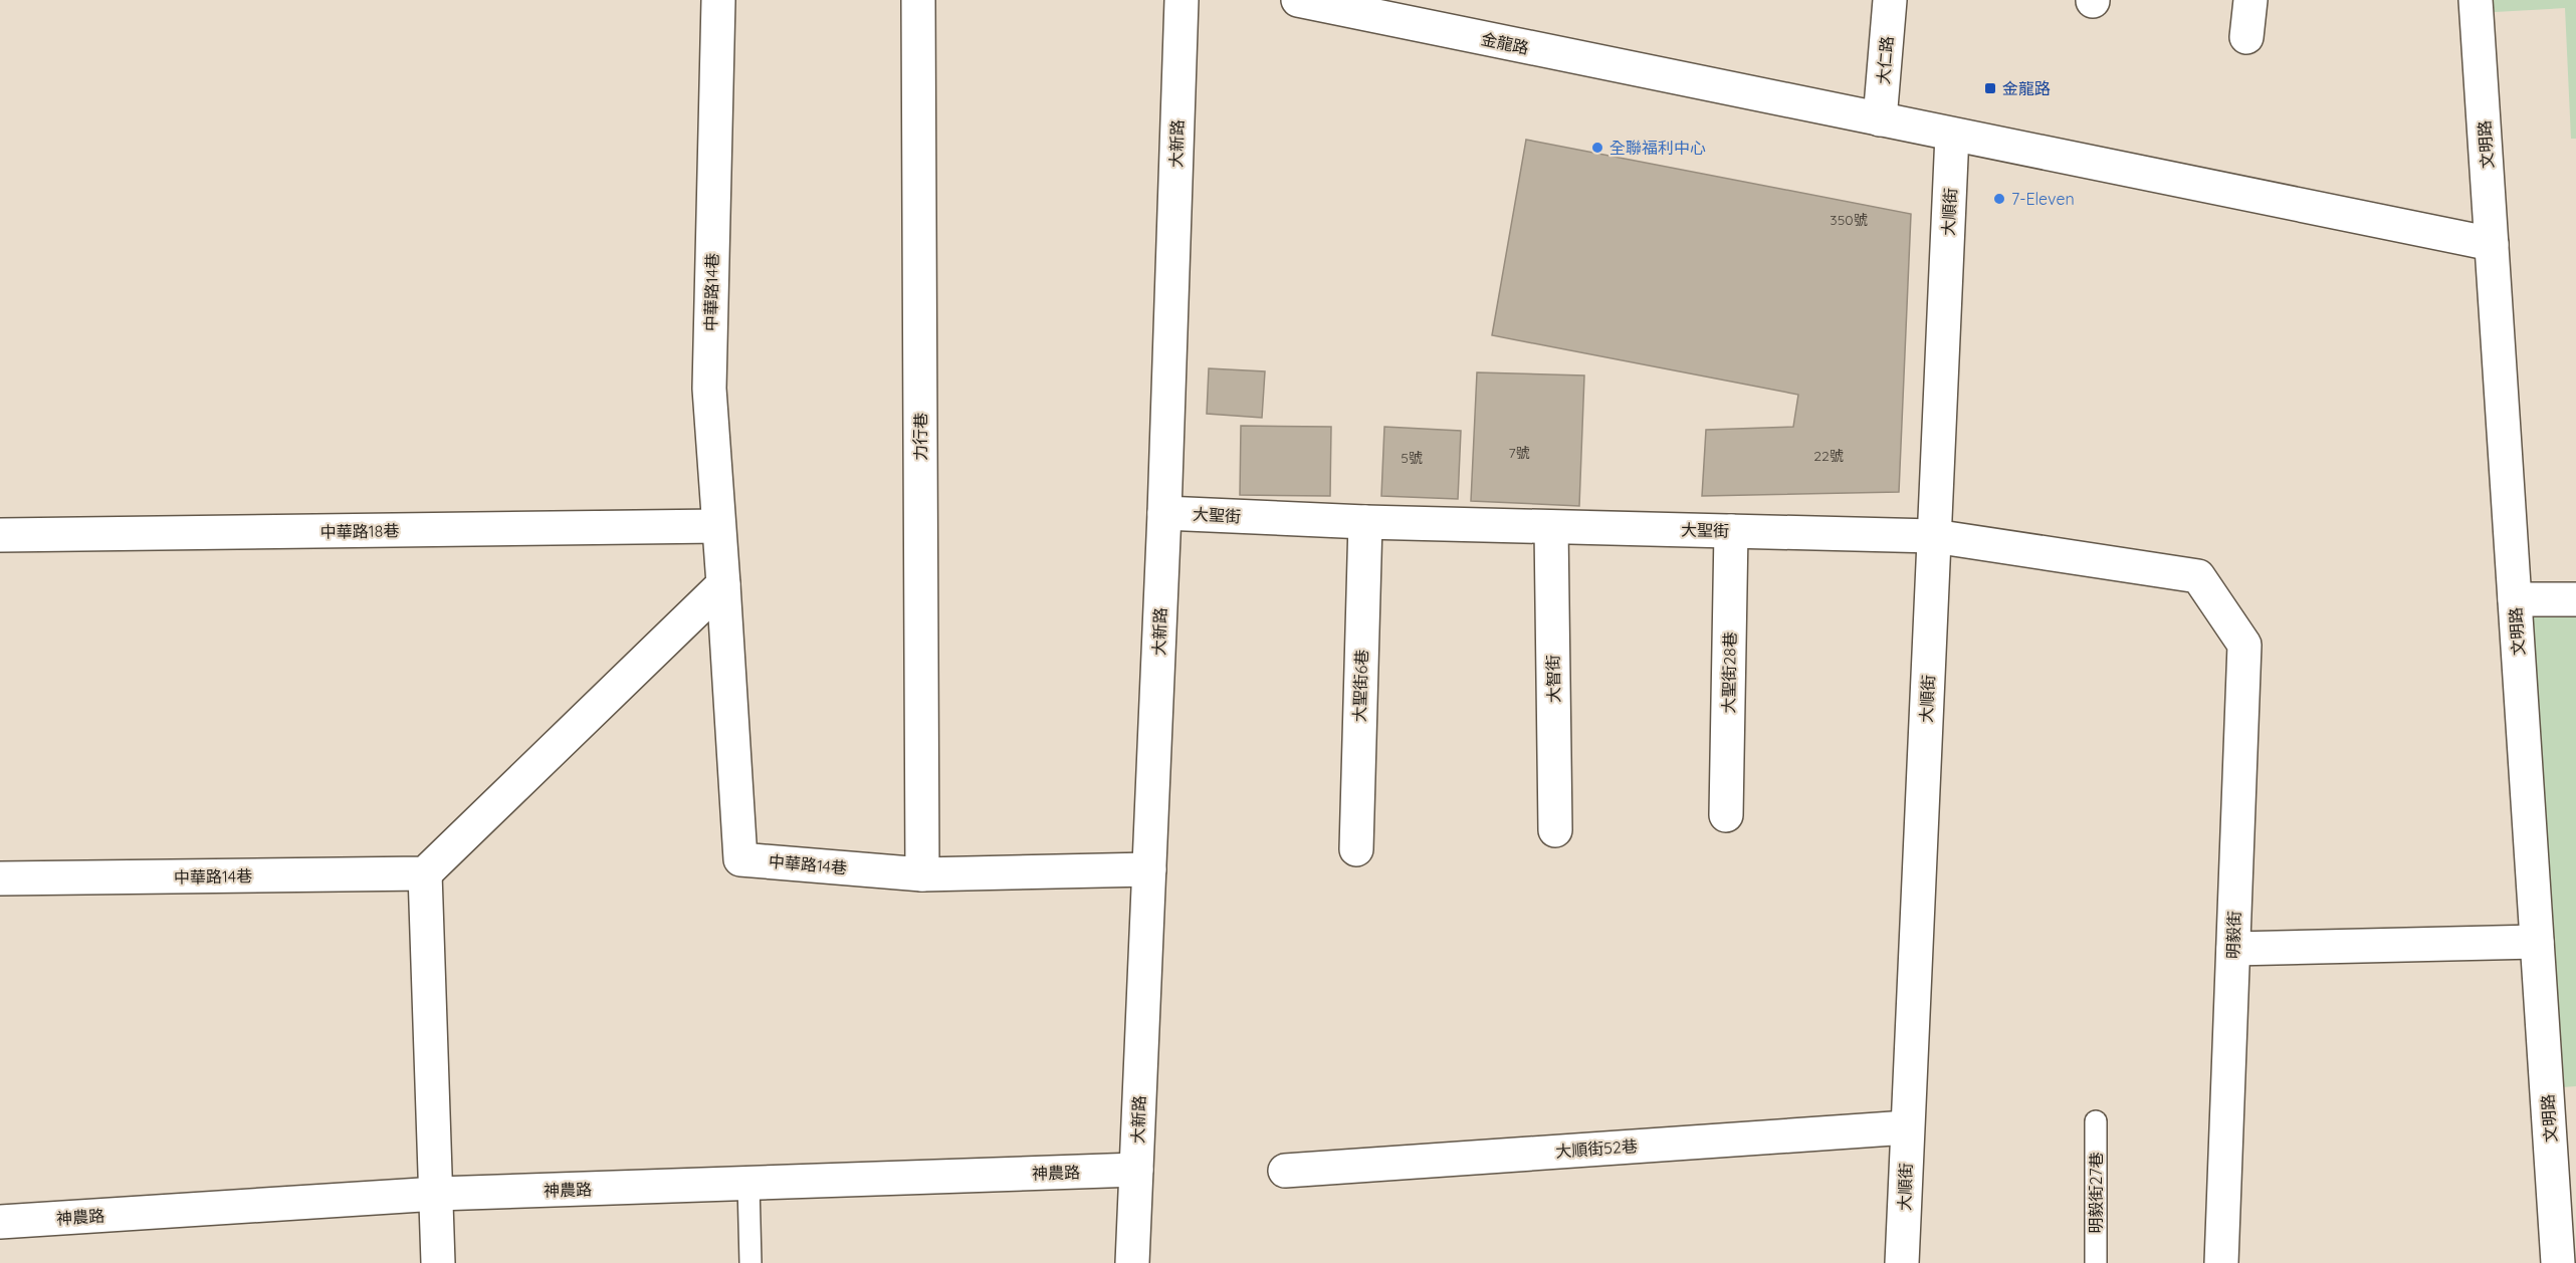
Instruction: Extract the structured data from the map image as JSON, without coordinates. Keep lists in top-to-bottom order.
{
  "streets": {
    "street": [
      "金龍路",
      "大仁路",
      "大新路",
      "文明路",
      "大順街",
      "中華路14巷",
      "力行巷",
      "大聖街",
      "中華路18巷",
      "大聖街28巷",
      "大智街",
      "大聖街6巷",
      "明毅街",
      "大順街52巷",
      "神農路"
    ],
    "lane": ["明毅街27巷"]
  },
  "crossings": [
    ["金龍路", "大仁路"],
    ["金龍路", "文明路"],
    ["金龍路", "大順街"],
    ["大新路", "中華路14巷"],
    ["大新路", "大聖街"],
    ["大新路", "神農路"],
    ["大順街", "大聖街"],
    ["大順街", "大順街52巷"],
    ["中華路14巷", "力行巷"],
    ["中華路14巷", "中華路18巷"],
    ["大聖街", "大聖街28巷"],
    ["大聖街", "大智街"],
    ["大聖街", "大聖街6巷"],
    ["大聖街", "明毅街"]
  ],
  "places": {
    "transit": ["金龍路"],
    "other": ["全聯福利中心", "7-Eleven"]
  },
  "house_numbers": [
    "350號",
    "7號",
    "22號",
    "5號"
  ]
}
